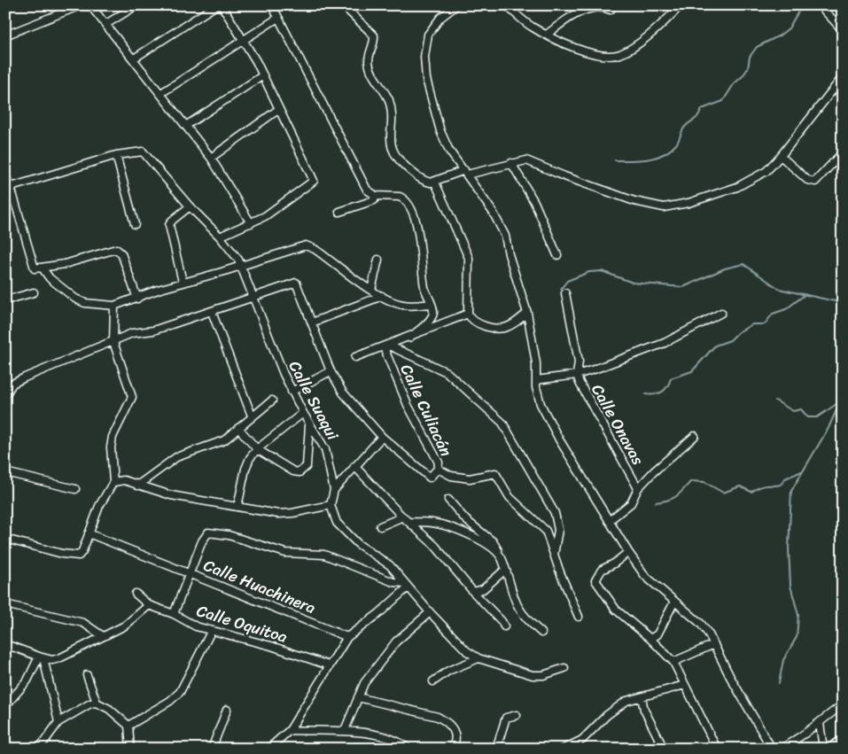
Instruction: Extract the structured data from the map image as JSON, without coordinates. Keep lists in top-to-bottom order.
{
  "streets": {
    "street": [
      "Calle Suaqui",
      "Calle Culiacán",
      "Calle Onavas",
      "Calle Huachinera",
      "Calle Oquitoa"
    ]
  }
}
